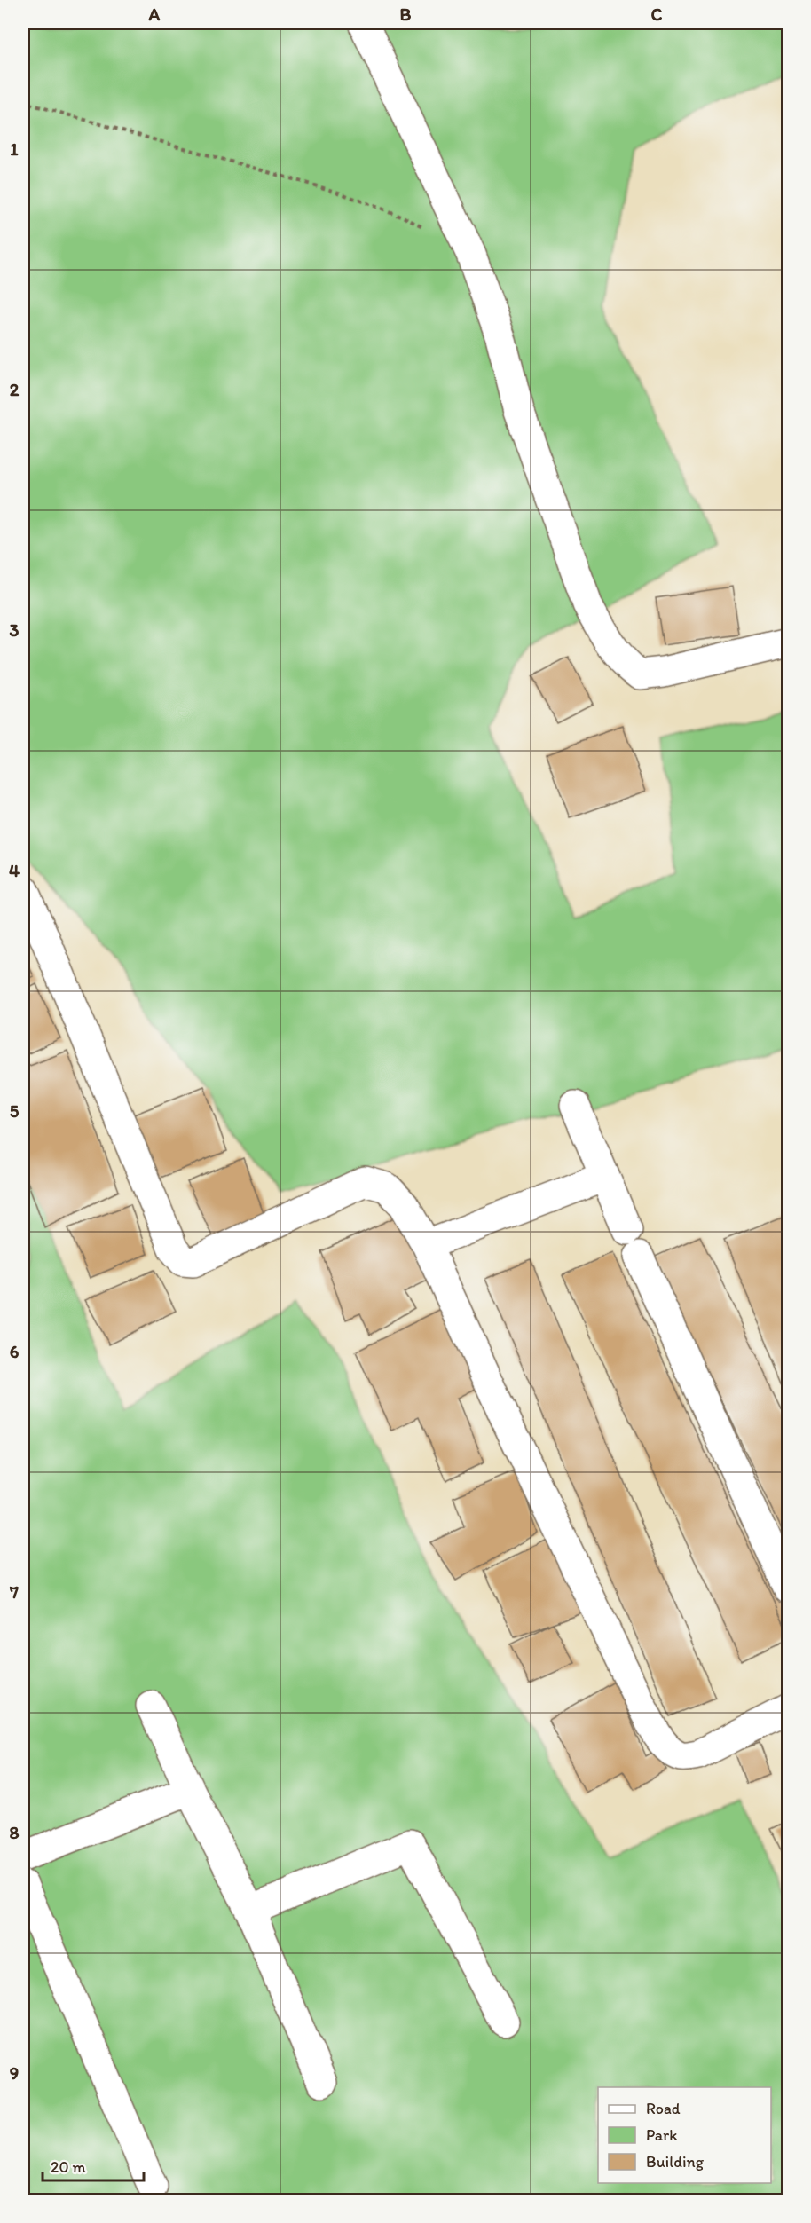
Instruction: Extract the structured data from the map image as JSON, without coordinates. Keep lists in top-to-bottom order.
{
  "legend": ["Road", "Park", "Building"],
  "scale_bar": "20 m",
  "grid": {
    "columns": ["A", "B", "C"],
    "rows": [
      "1",
      "2",
      "3",
      "4",
      "5",
      "6",
      "7",
      "8",
      "9"
    ]
  }
}
